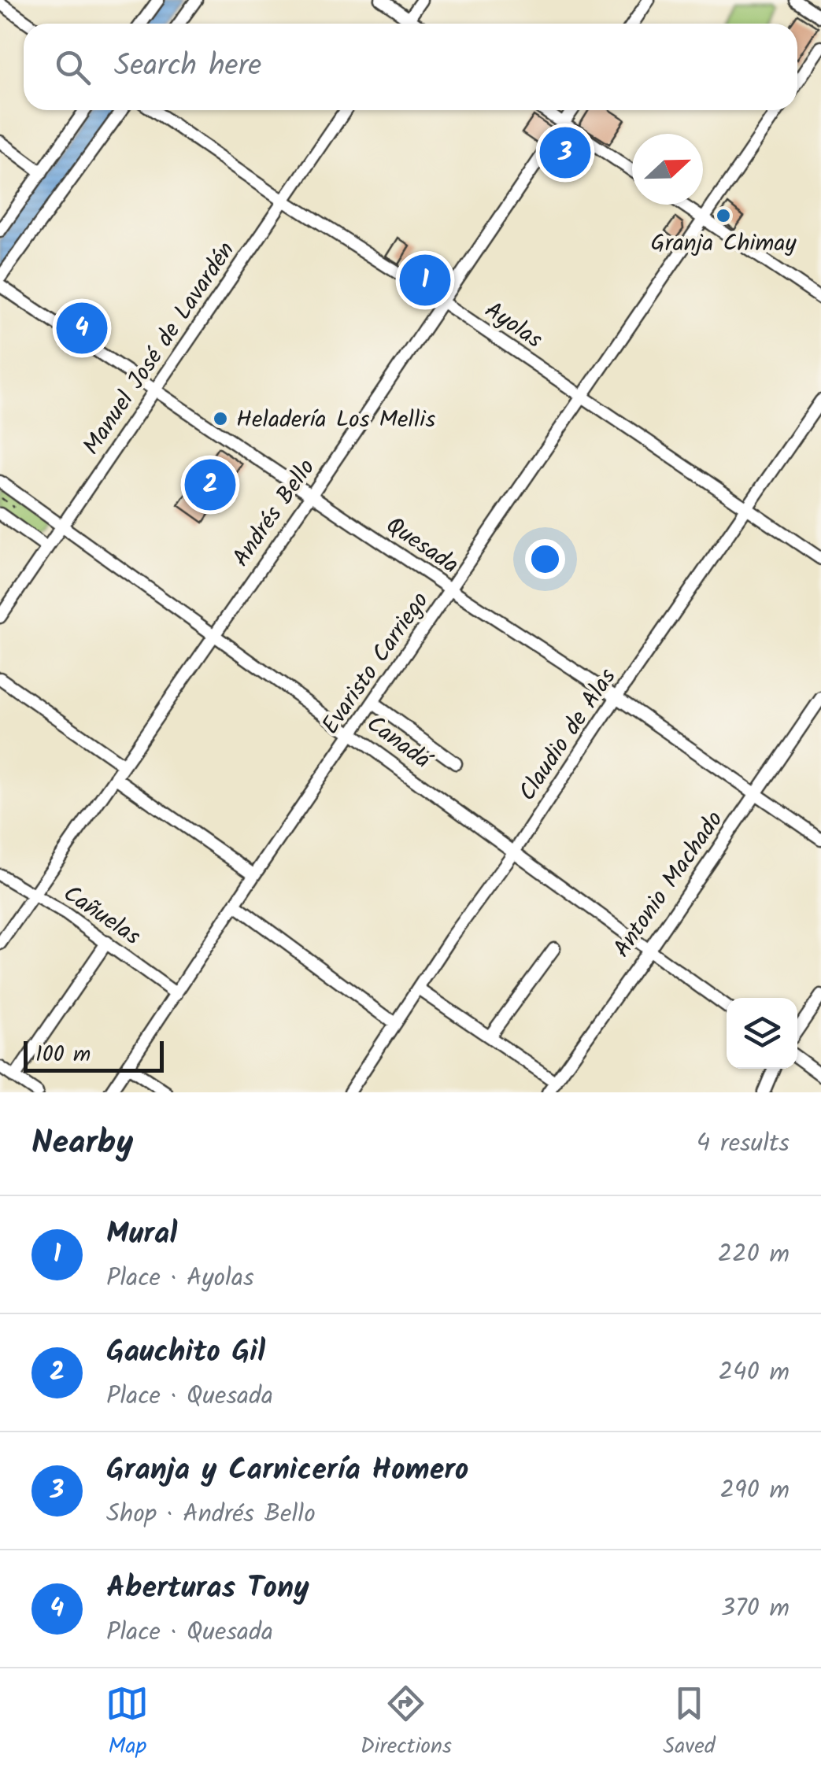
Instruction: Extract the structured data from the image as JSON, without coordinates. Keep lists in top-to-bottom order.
{
  "streets": {
    "street": [
      "Ayolas",
      "Manuel José de Lavardén",
      "Andrés Bello",
      "Quesada",
      "Evaristo Carriego",
      "Claudio de Alas",
      "Canadá",
      "Antonio Machado",
      "Cañuelas"
    ]
  },
  "crossings": [
    ["Ayolas", "Manuel José de Lavardén"],
    ["Ayolas", "Andrés Bello"],
    ["Ayolas", "Evaristo Carriego"],
    ["Ayolas", "Claudio de Alas"],
    ["Manuel José de Lavardén", "Quesada"],
    ["Manuel José de Lavardén", "Canadá"],
    ["Andrés Bello", "Quesada"],
    ["Andrés Bello", "Canadá"],
    ["Andrés Bello", "Cañuelas"],
    ["Quesada", "Evaristo Carriego"],
    ["Quesada", "Claudio de Alas"],
    ["Quesada", "Antonio Machado"],
    ["Evaristo Carriego", "Canadá"],
    ["Evaristo Carriego", "Cañuelas"],
    ["Claudio de Alas", "Canadá"],
    ["Canadá", "Antonio Machado"]
  ],
  "places": ["Granja Chimay", "Heladería Los Mellis"],
  "scale_bar": "100 m",
  "north": "right",
  "page": {
    "search": "Search here",
    "pins": [
      "3",
      "1",
      "4",
      "2"
    ],
    "scale": "100 m",
    "heading": ["Nearby", "4 results"],
    "list": [
      {
        "mark": "1",
        "name": "Mural",
        "note": "Place · Ayolas",
        "value": "220 m"
      },
      {
        "mark": "2",
        "name": "Gauchito Gil",
        "note": "Place · Quesada",
        "value": "240 m"
      },
      {
        "mark": "3",
        "name": "Granja y Carnicería Homero",
        "note": "Shop · Andrés Bello",
        "value": "290 m"
      },
      {
        "mark": "4",
        "name": "Aberturas Tony",
        "note": "Place · Quesada",
        "value": "370 m"
      }
    ],
    "nav": ["Map", "Directions", "Saved"]
  }
}
